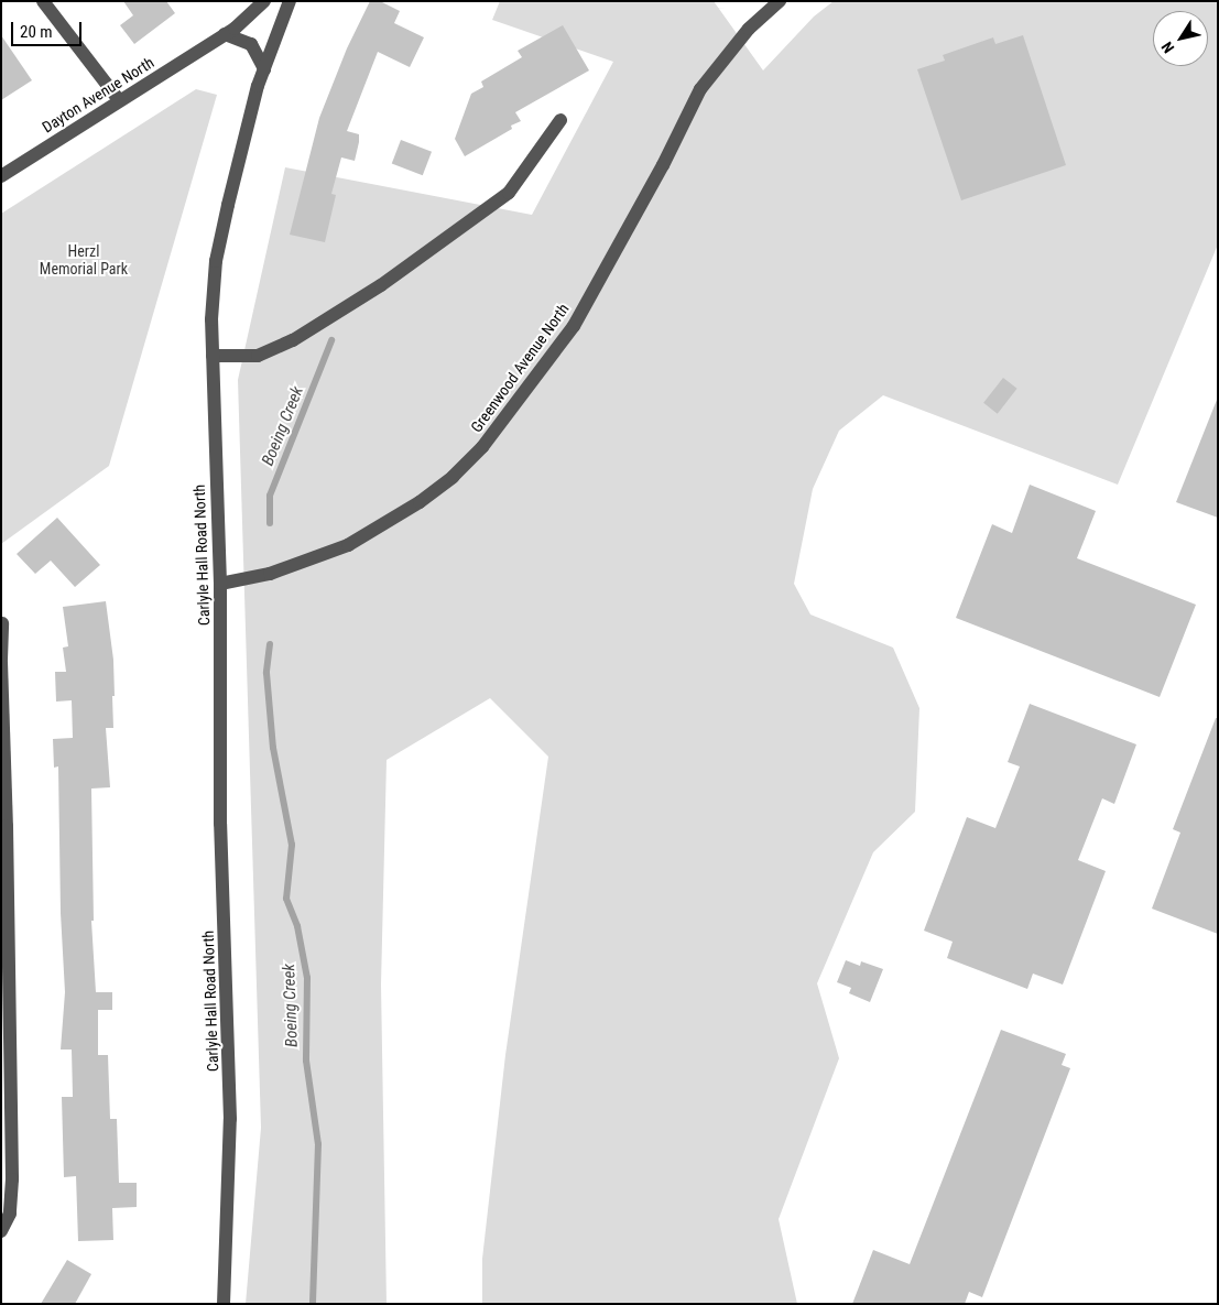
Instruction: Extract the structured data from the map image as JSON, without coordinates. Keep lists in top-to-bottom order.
{
  "streets": {
    "street": ["Dayton Avenue North", "Greenwood Avenue North", "Carlyle Hall Road North"]
  },
  "crossings": [
    ["Greenwood Avenue North", "Carlyle Hall Road North"]
  ],
  "water": ["Boeing Creek"],
  "parks": ["Herzl Memorial Park"],
  "scale_bar": "20 m",
  "north": "bottom left"
}
